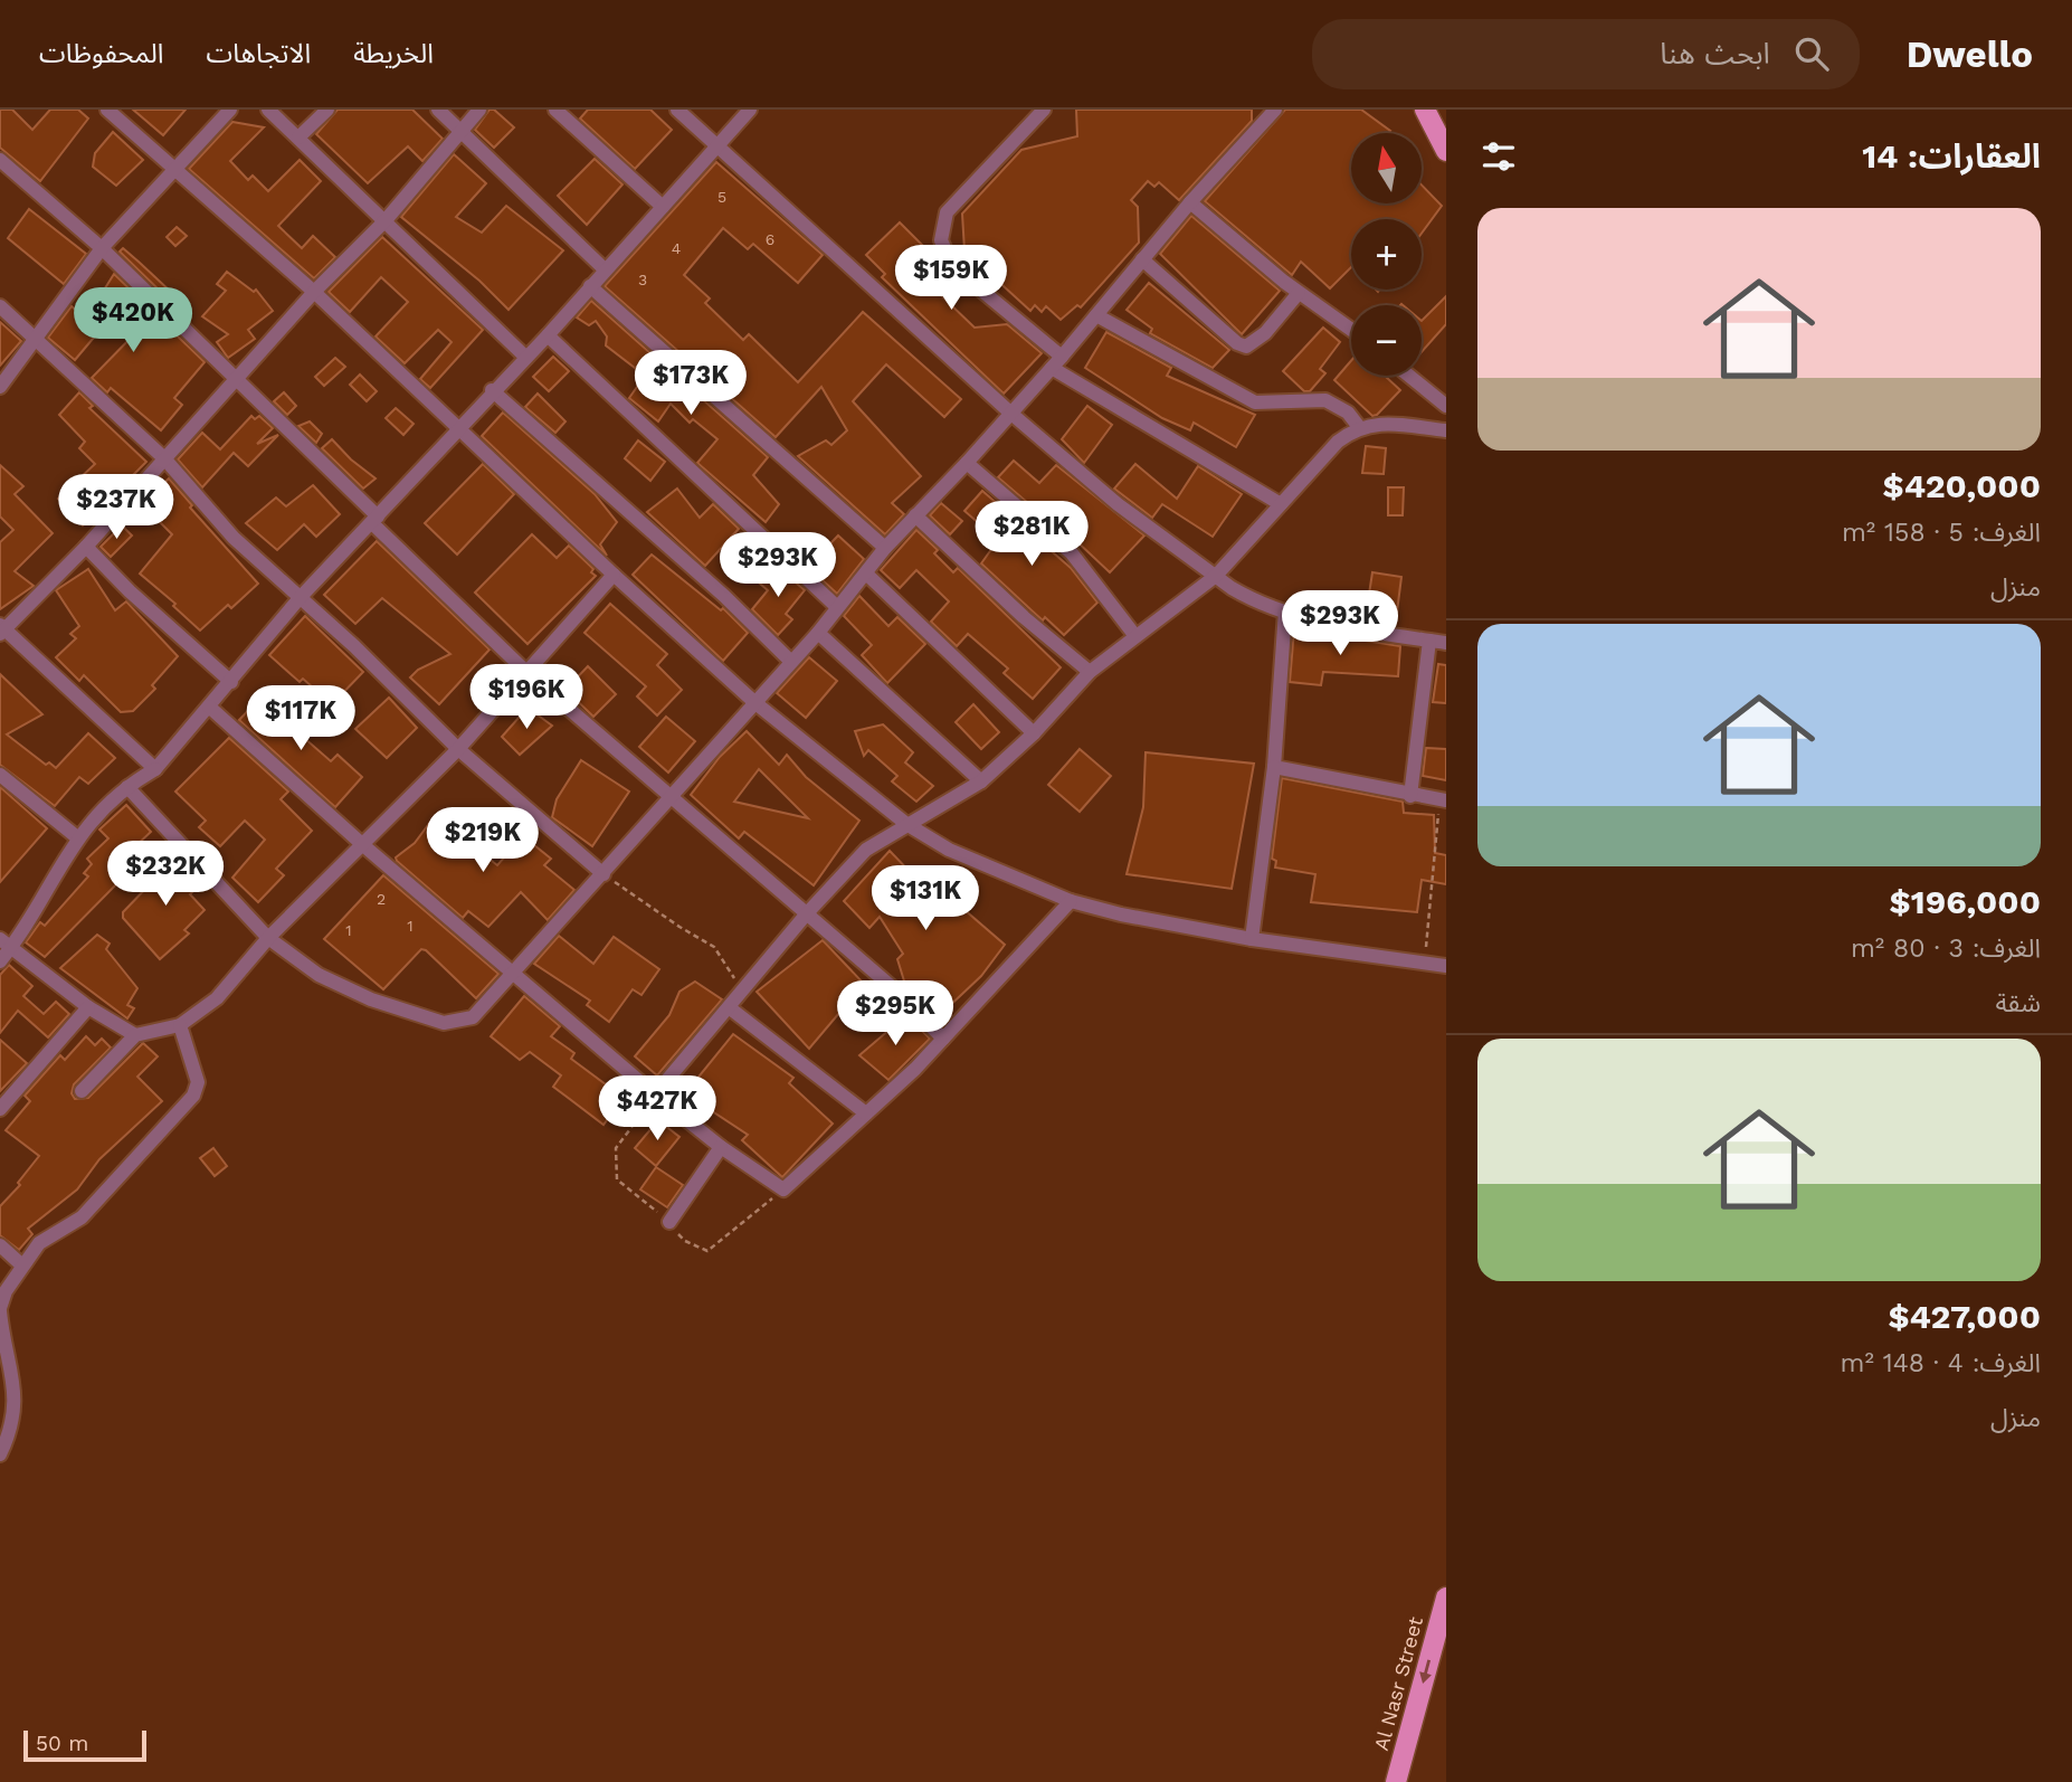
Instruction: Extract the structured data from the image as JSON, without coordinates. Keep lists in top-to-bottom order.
{
  "streets": {
    "main road": ["Al Nasr Street"]
  },
  "one_way": ["Al Nasr Street"],
  "house_numbers": [
    "5",
    "6",
    "4",
    "3",
    "2",
    "1",
    "1"
  ],
  "scale_bar": "50 m",
  "north": "top",
  "page": {
    "header": "Dwello",
    "search": "ابحث هنا",
    "nav": ["الخريطة", "الاتجاهات", "المحفوظات"],
    "heading": "العقارات: 14",
    "map_buttons": ["+", "−"],
    "list": [
      {
        "name": "$420,000",
        "note": "الغرف: 5 · 158 m² · منزل"
      },
      {
        "name": "$196,000",
        "note": "الغرف: 3 · 80 m² · شقة"
      },
      {
        "name": "$427,000",
        "note": "الغرف: 4 · 148 m² · منزل"
      }
    ],
    "price": [
      "$159K",
      "$420K",
      "$173K",
      "$237K",
      "$281K",
      "$293K",
      "$293K",
      "$196K",
      "$117K",
      "$219K",
      "$232K",
      "$131K",
      "$295K",
      "$427K"
    ],
    "scale": "50 m"
  }
}
